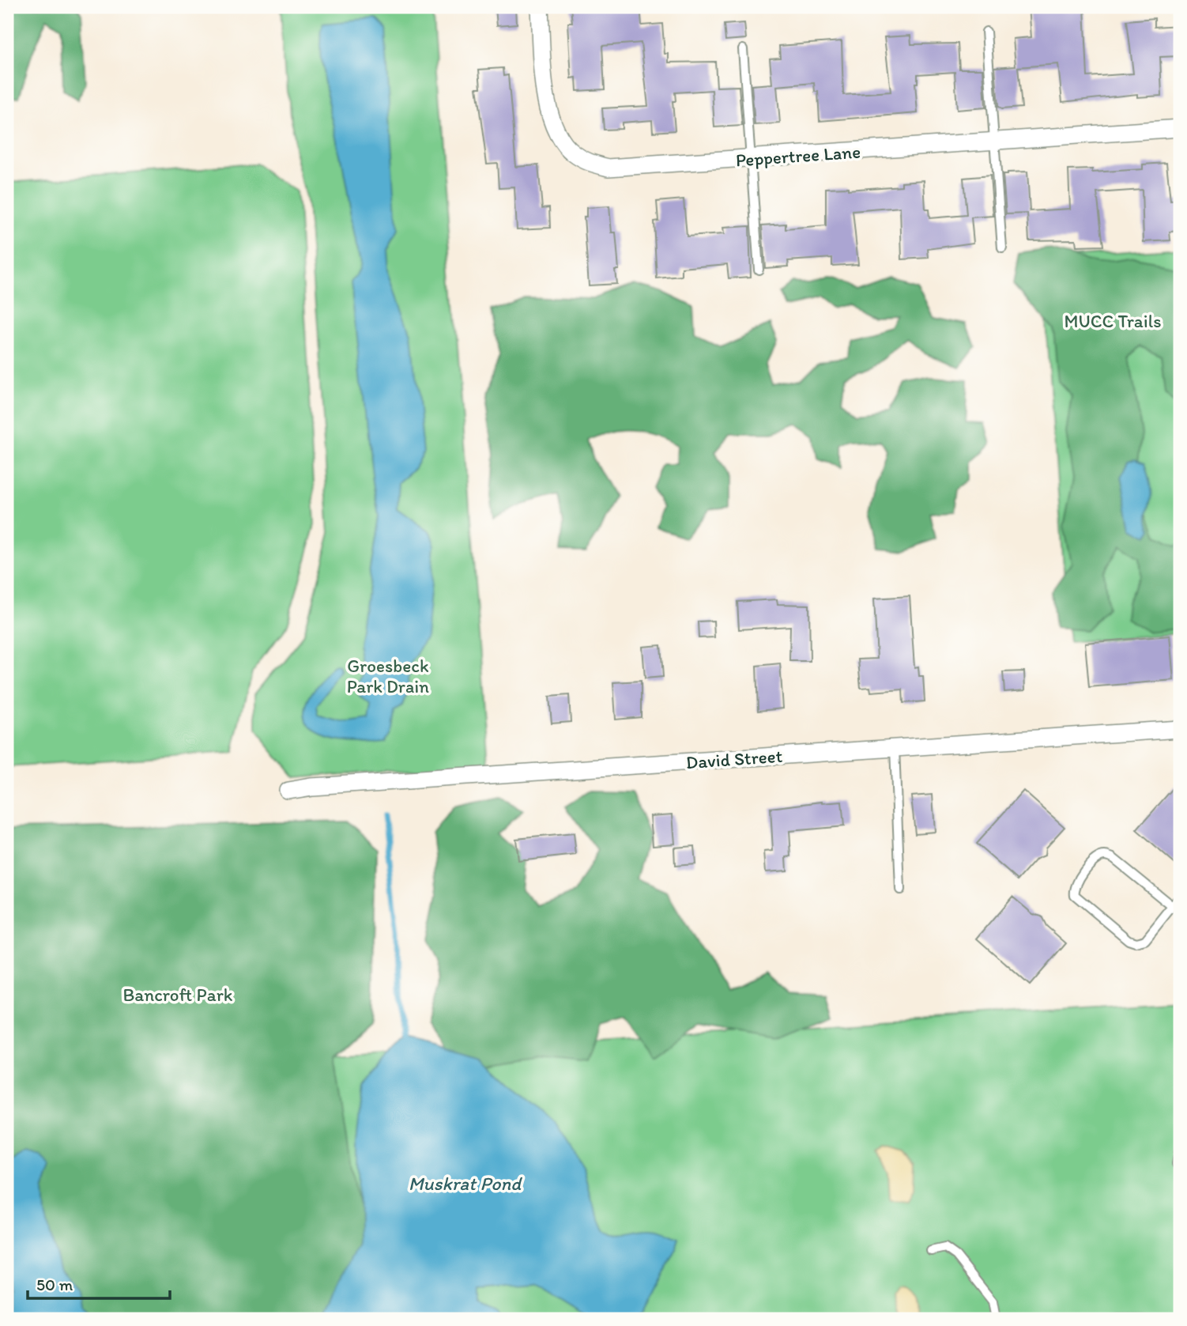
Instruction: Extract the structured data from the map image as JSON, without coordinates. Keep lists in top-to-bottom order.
{
  "streets": {
    "street": ["Peppertree Lane", "David Street"]
  },
  "water": ["Muskrat Pond"],
  "parks": ["MUCC Trails", "Groesbeck Park Drain", "Bancroft Park"],
  "scale_bar": "50 m"
}
